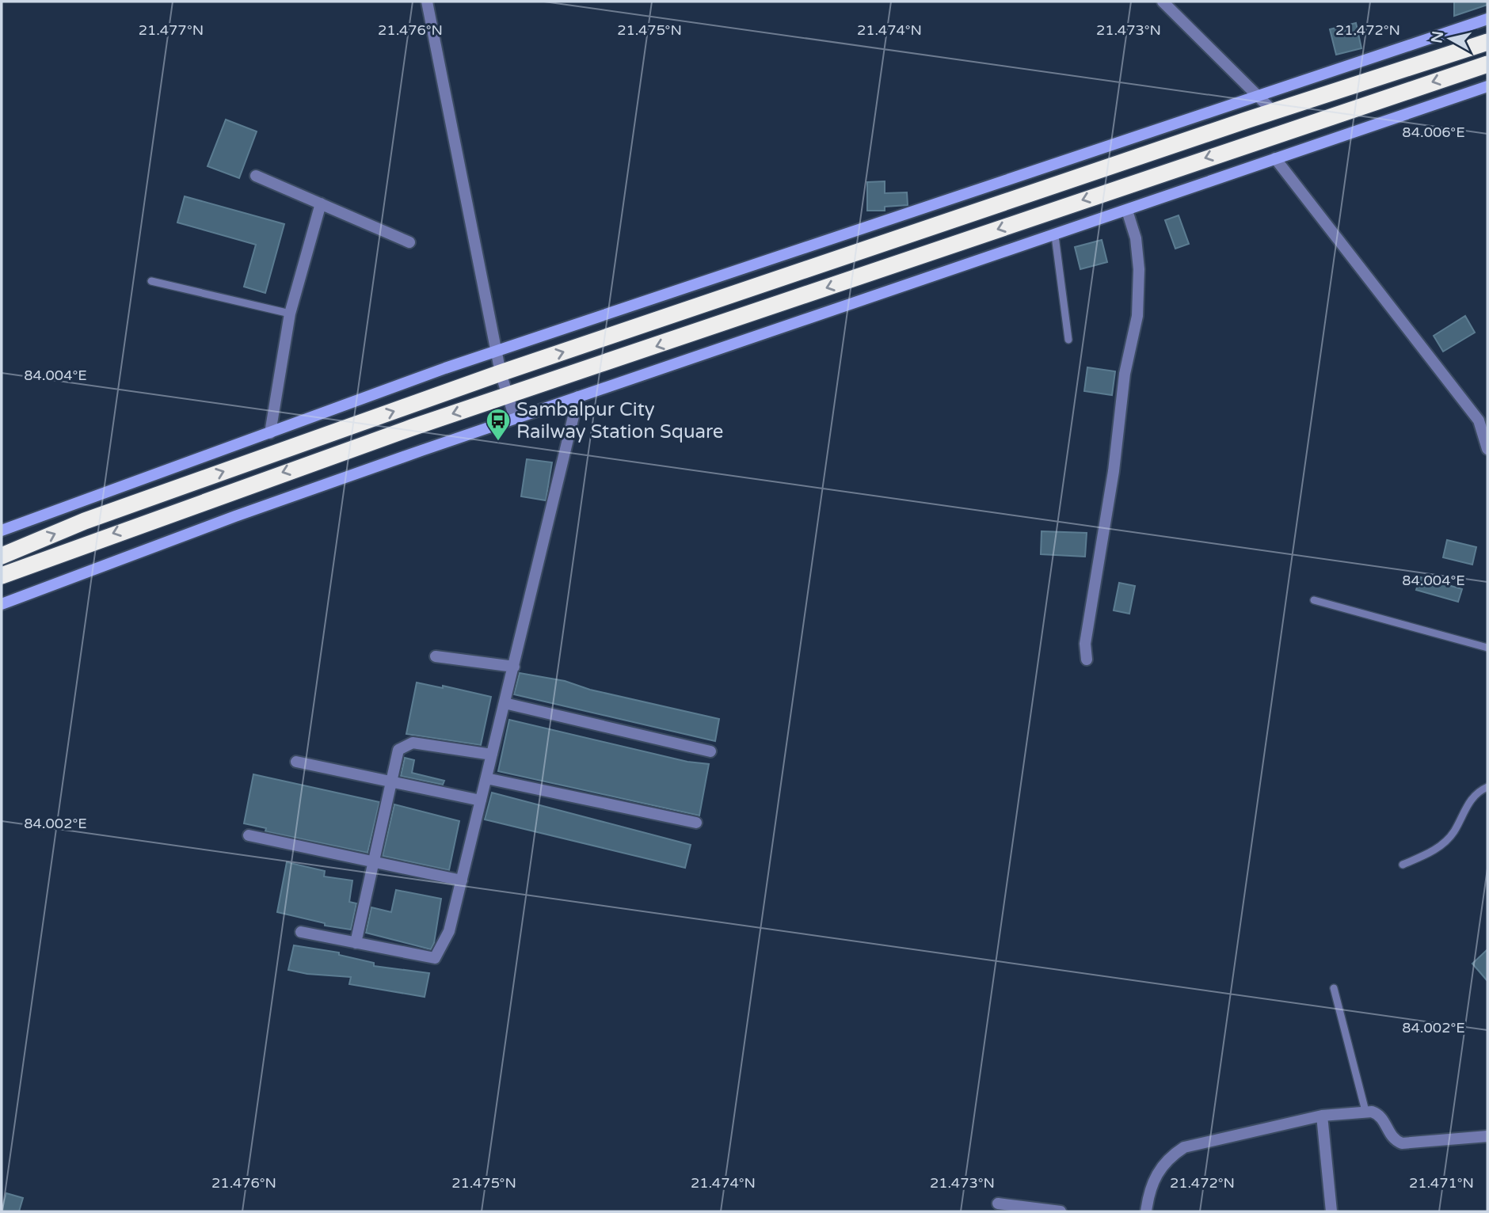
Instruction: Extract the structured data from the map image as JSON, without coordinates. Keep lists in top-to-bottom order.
{
  "places": {
    "bus stop": ["Sambalpur City Railway Station Square"]
  },
  "north": "left",
  "coordinates": [
    "21.477°N",
    "21.476°N",
    "21.475°N",
    "21.474°N",
    "21.473°N",
    "21.472°N",
    "84.006°E",
    "84.004°E",
    "84.002°E",
    "21.471°N"
  ]
}
